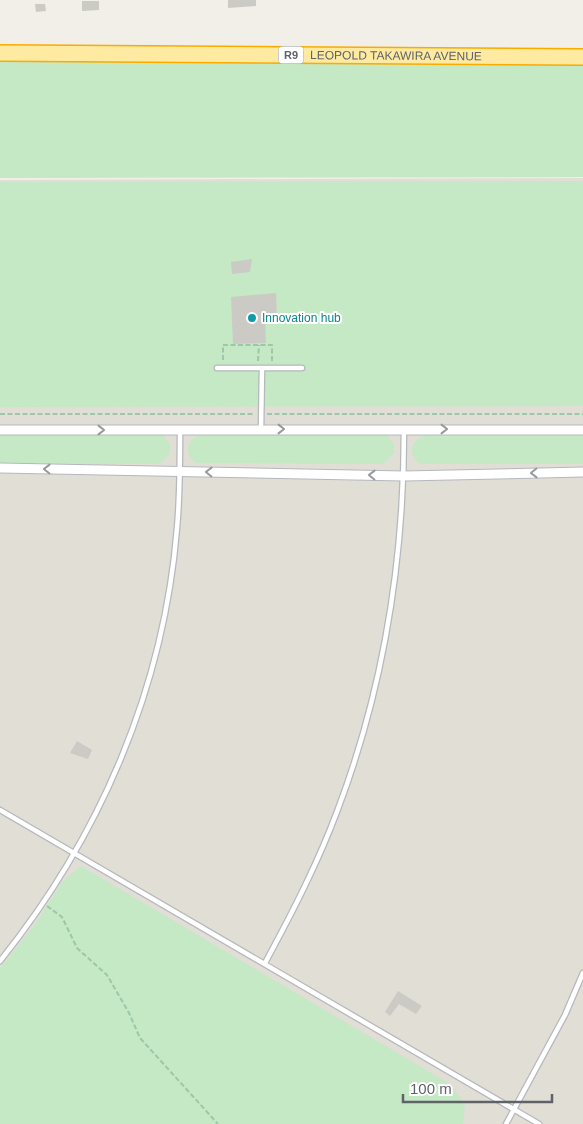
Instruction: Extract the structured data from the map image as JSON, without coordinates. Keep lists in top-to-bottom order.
{
  "streets": {
    "highway": ["R9", "LEOPOLD TAKAWIRA AVENUE"]
  },
  "places": ["Innovation hub"],
  "scale_bar": "100 m"
}
